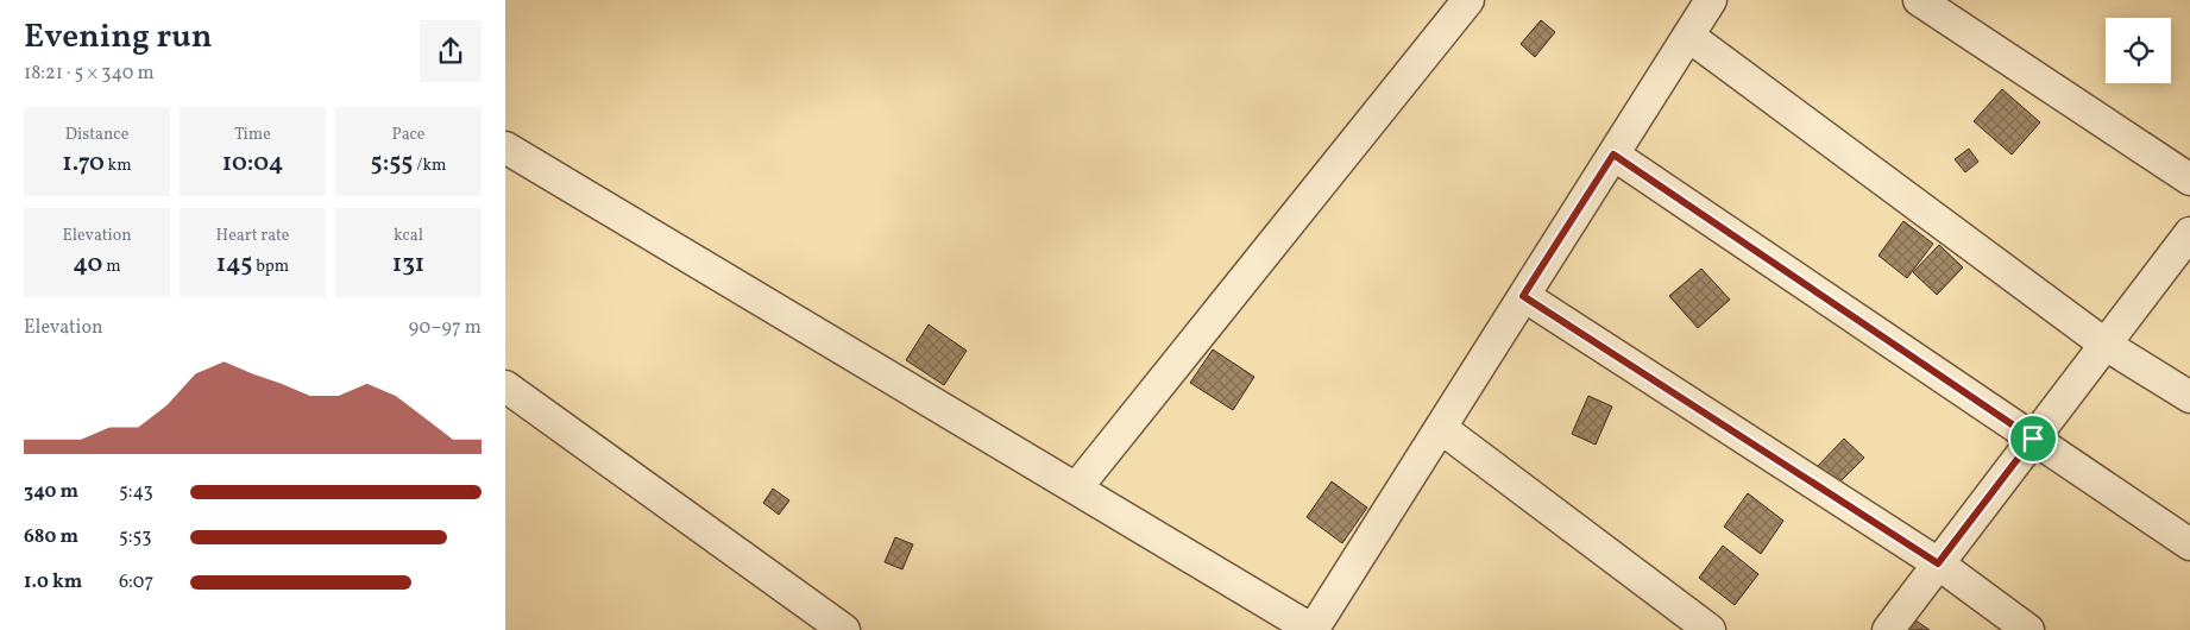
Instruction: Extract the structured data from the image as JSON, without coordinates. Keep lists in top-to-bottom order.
{
  "page": {
    "heading": ["Evening run", "18:21 · 5 × 340 m"],
    "stats": [
      ["Distance", "1.70 km"],
      ["Time", "10:04"],
      ["Pace", "5:55 /km"],
      ["Elevation", "40 m"],
      ["Heart rate", "145 bpm"],
      ["kcal", "131"]
    ],
    "chart": ["Elevation", "90–97 m"],
    "list": [
      {
        "name": "340 m",
        "note": "5:43"
      },
      {
        "name": "680 m",
        "note": "5:53"
      },
      {
        "name": "1.0 km",
        "note": "6:07"
      }
    ]
  }
}
